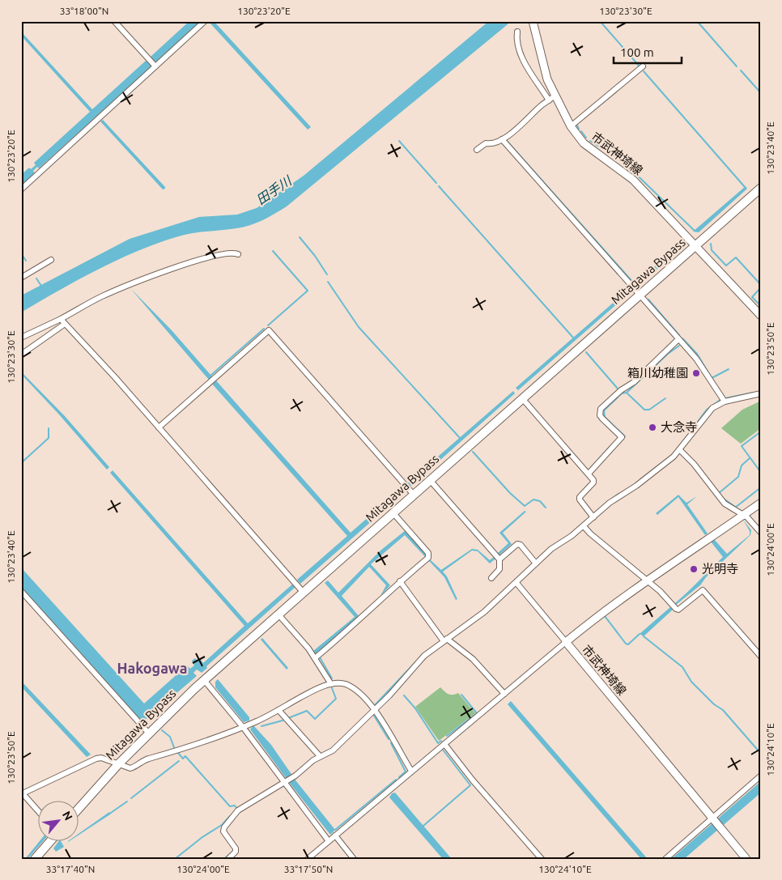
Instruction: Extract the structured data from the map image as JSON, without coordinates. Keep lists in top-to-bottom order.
{
  "streets": {
    "highway": ["Mitagawa Bypass"],
    "main road": ["市武神埼線"]
  },
  "crossings": [
    ["市武神埼線", "Mitagawa Bypass"]
  ],
  "districts": ["Hakogawa"],
  "water": ["田手川"],
  "places": ["箱川幼稚園", "大念寺", "光明寺"],
  "scale_bar": "100 m",
  "north": "top right",
  "coordinates": [
    "33°18'00\"N",
    "130°23'20\"E",
    "130°23'30\"E",
    "130°23'40\"E",
    "130°23'50\"E",
    "130°24'00\"E",
    "130°24'10\"E",
    "33°17'40\"N",
    "33°17'50\"N"
  ]
}
